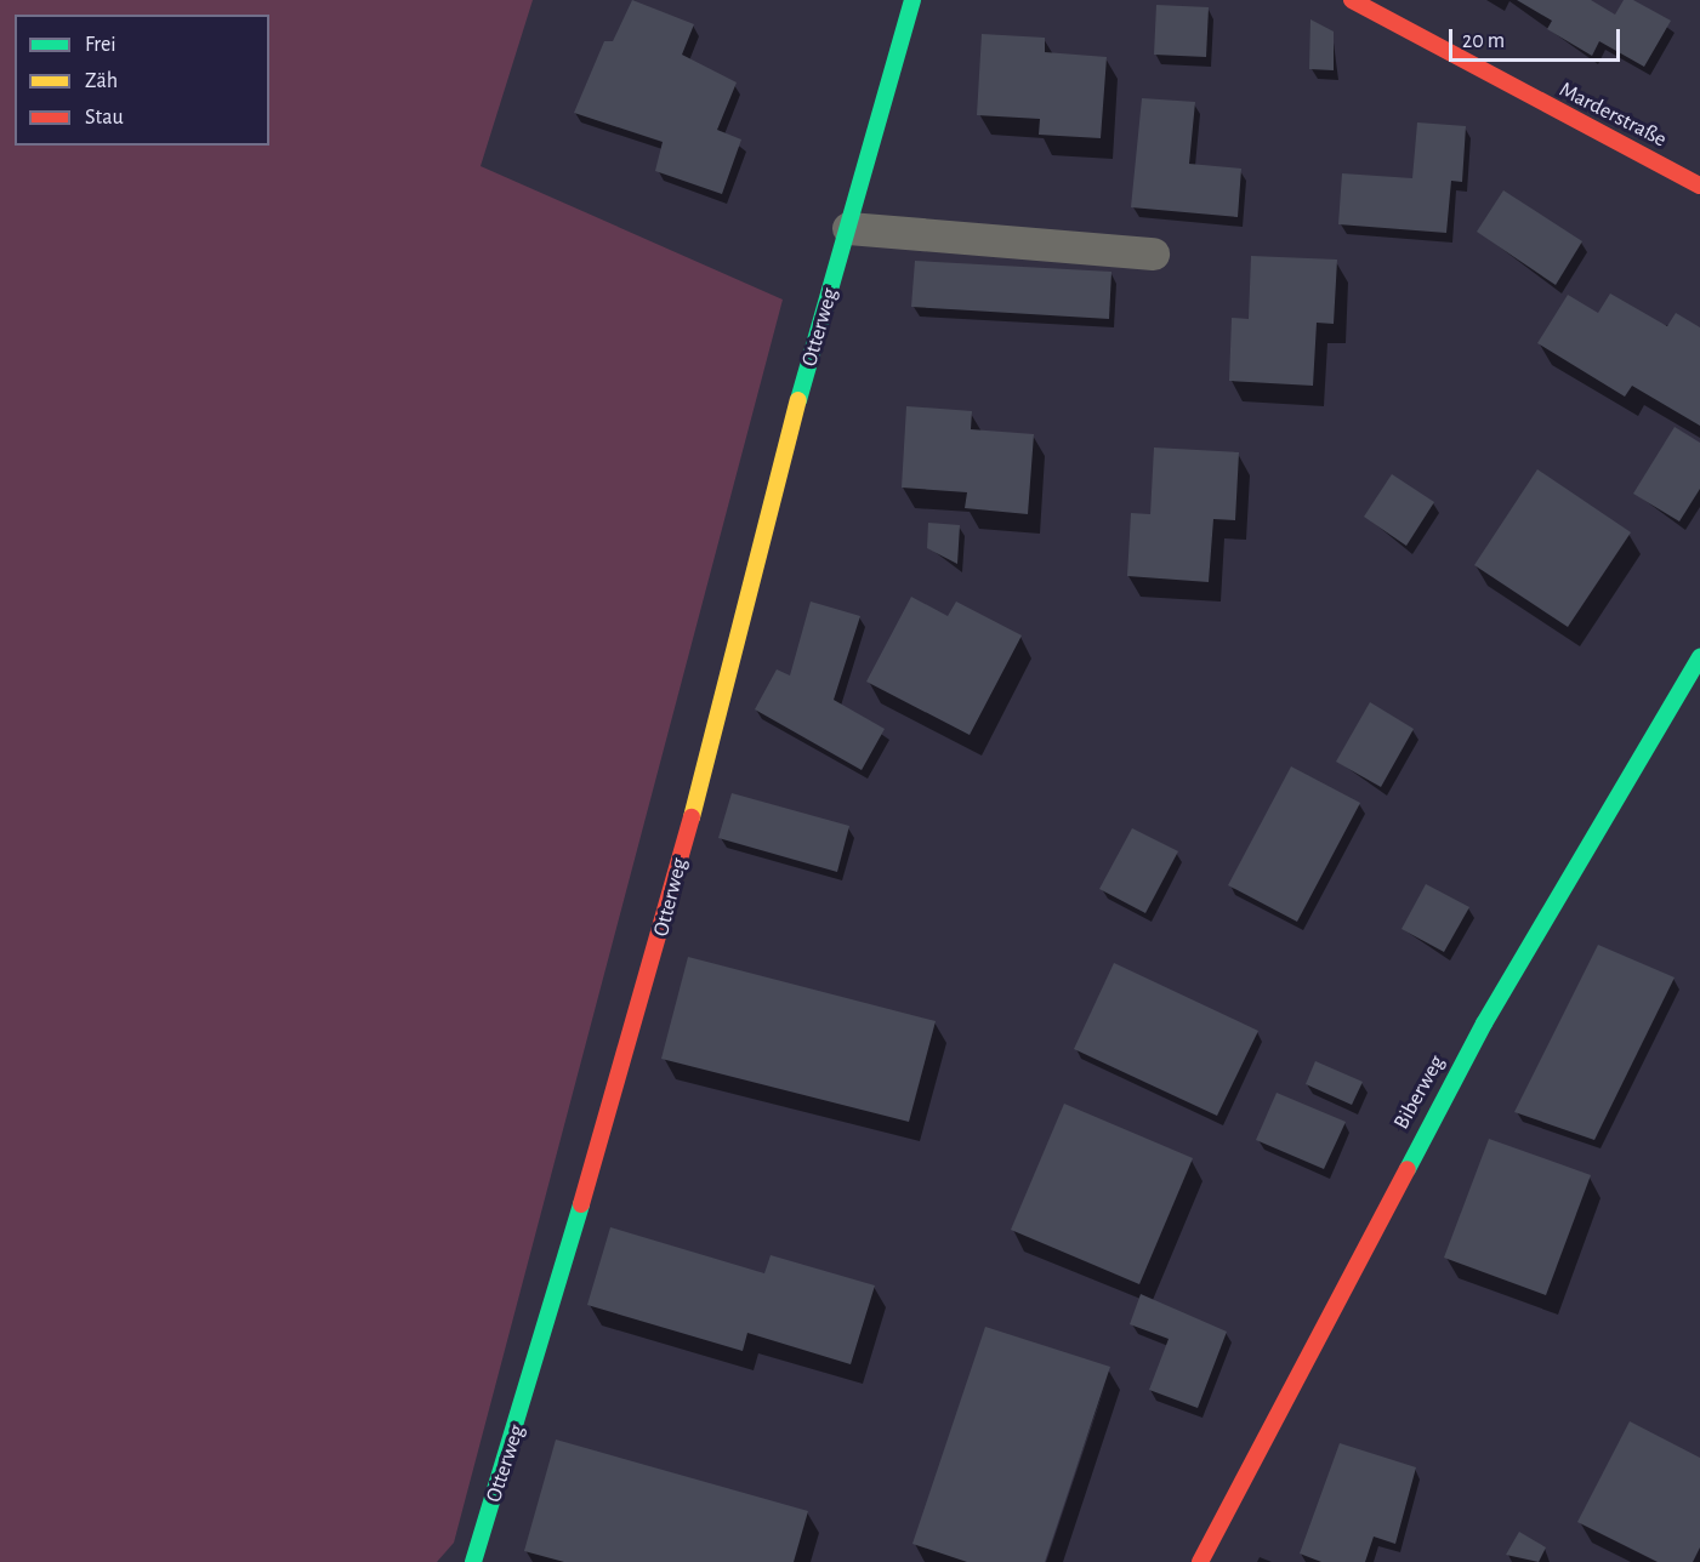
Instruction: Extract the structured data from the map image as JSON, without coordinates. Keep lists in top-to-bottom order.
{
  "streets": {
    "street": ["Marderstraße", "Otterweg", "Biberweg"]
  },
  "legend": ["Frei", "Zäh", "Stau"],
  "scale_bar": "20 m"
}
